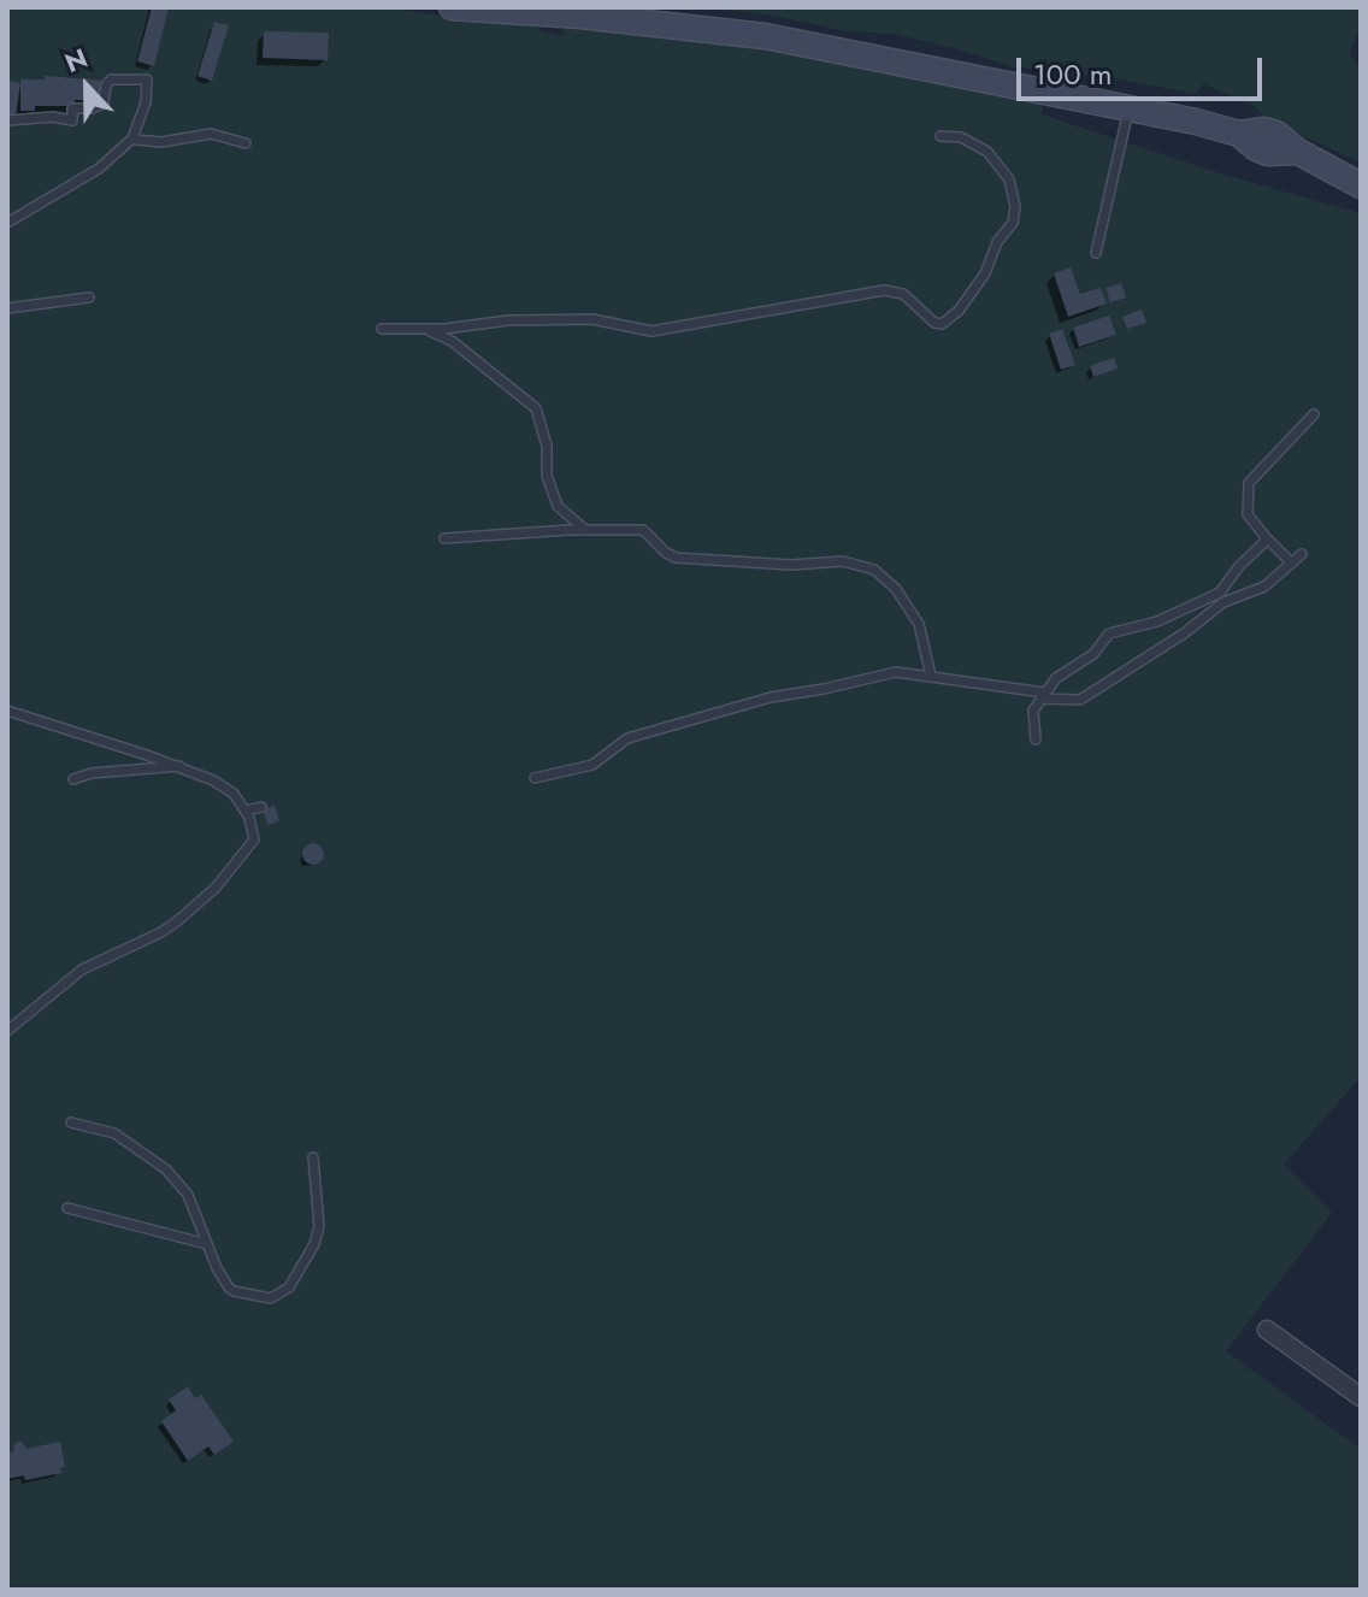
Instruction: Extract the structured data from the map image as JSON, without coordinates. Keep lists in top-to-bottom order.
{
  "scale_bar": "100 m",
  "north": "top"
}
